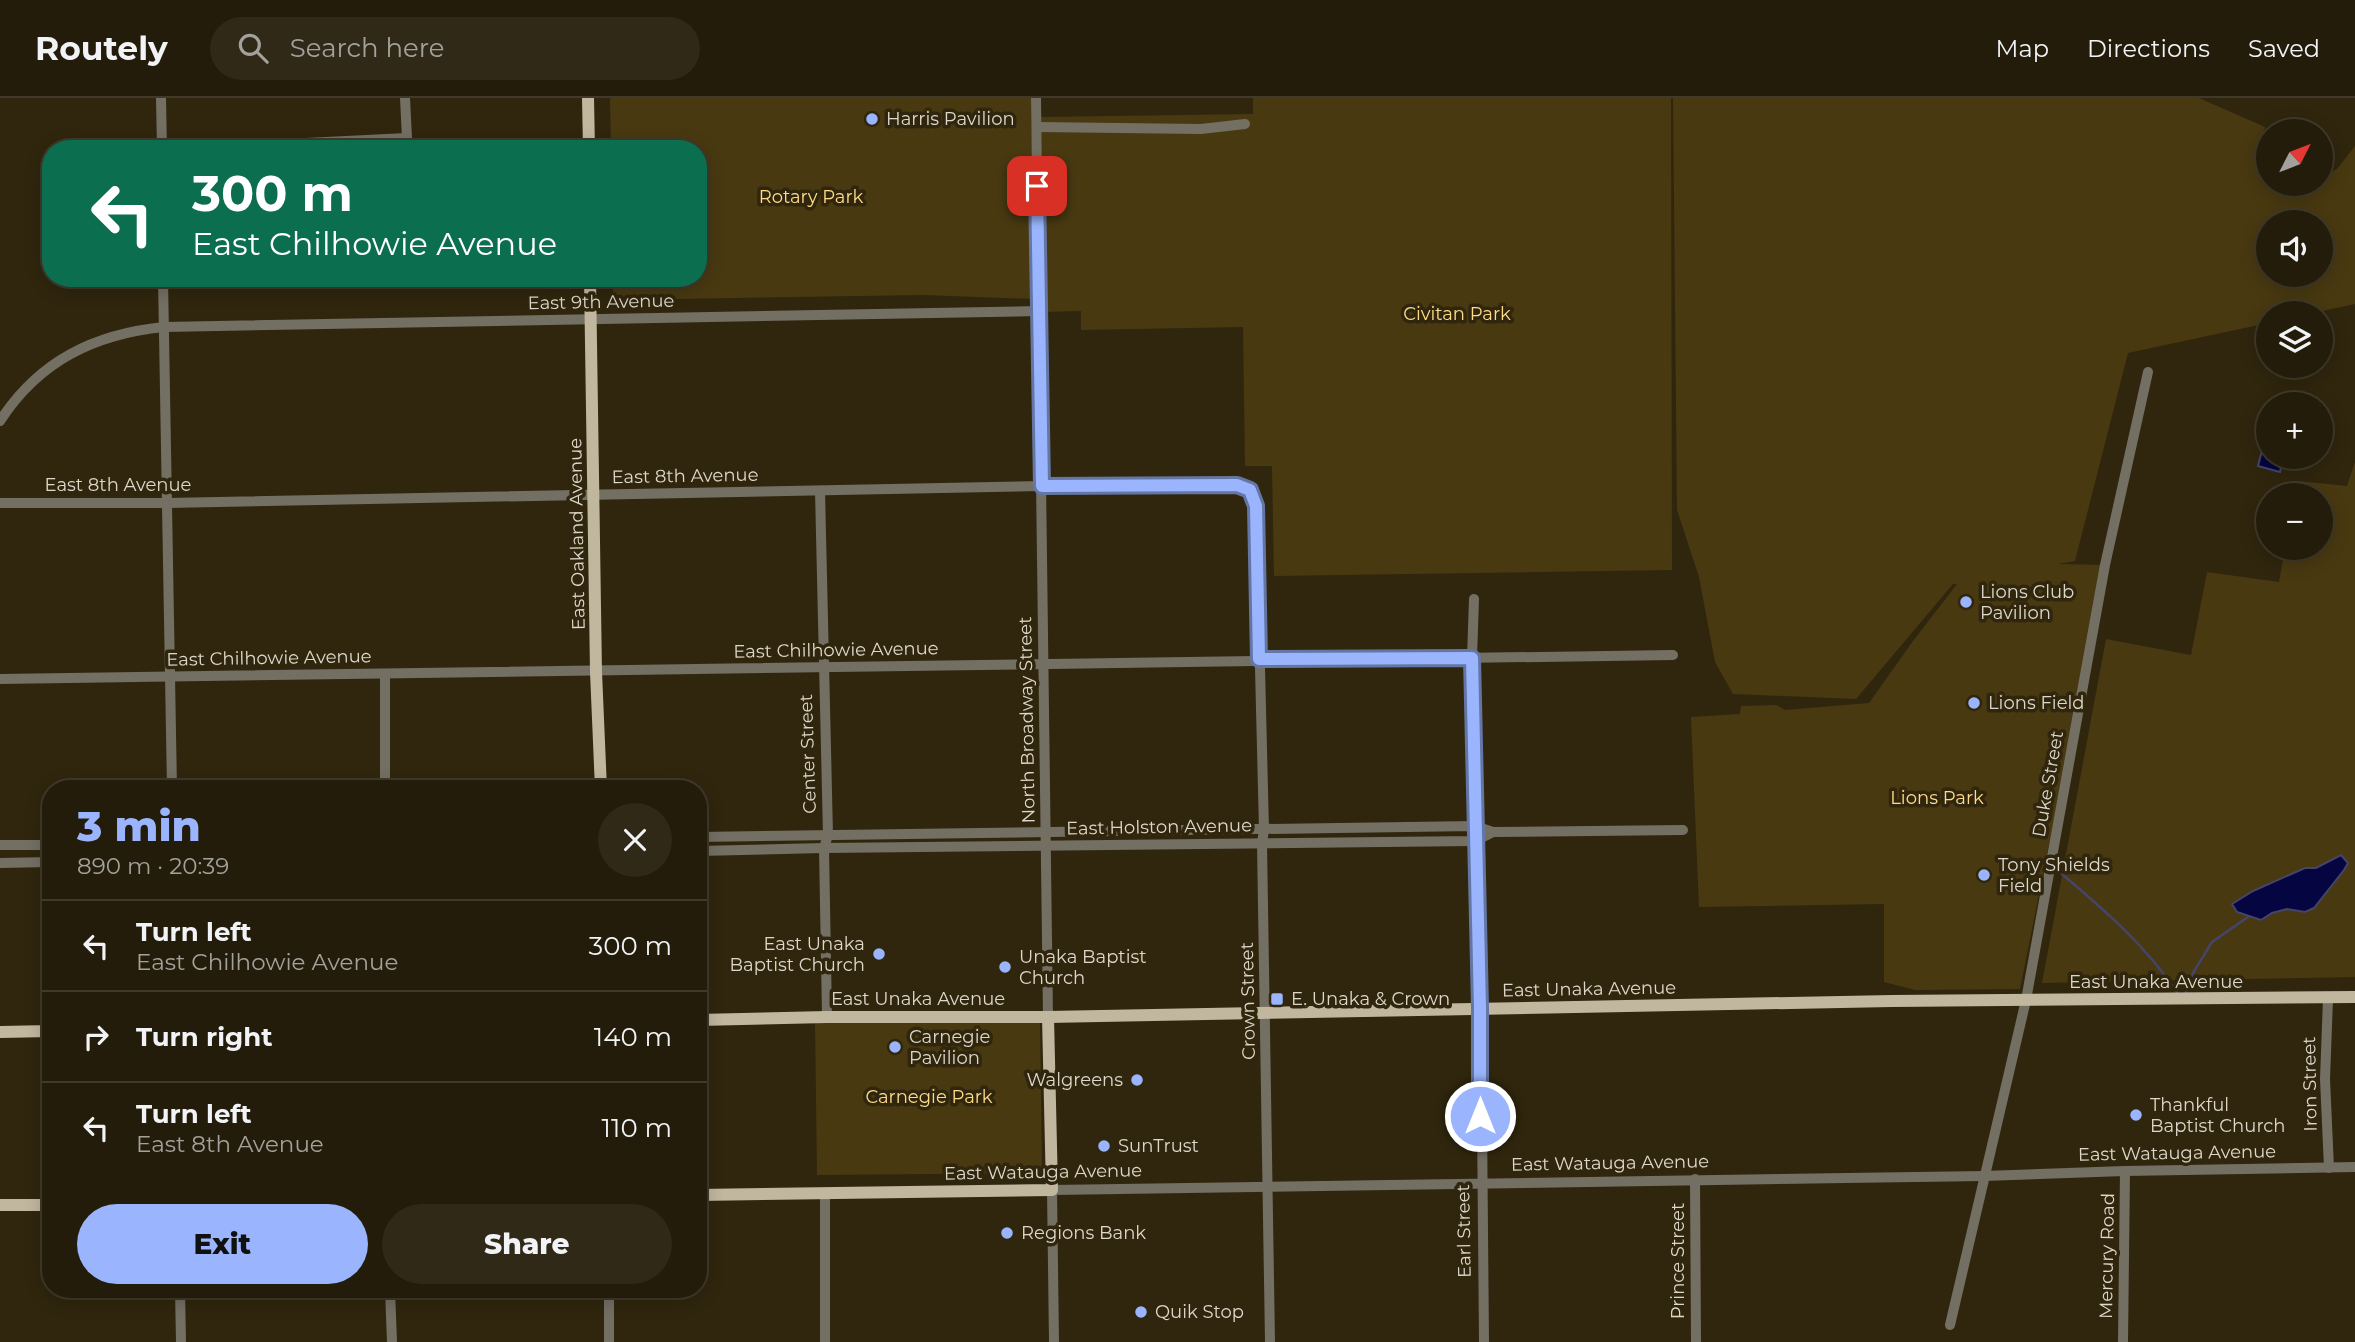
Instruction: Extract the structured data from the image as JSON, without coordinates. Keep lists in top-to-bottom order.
{
  "streets": {
    "main road": [
      "East Oakland Avenue",
      "North Broadway Street",
      "East Unaka Avenue",
      "East Watauga Avenue"
    ],
    "street": [
      "East 9th Avenue",
      "East 8th Avenue",
      "East Chilhowie Avenue",
      "Center Street",
      "Duke Street",
      "East Holston Avenue",
      "Crown Street",
      "Iron Street",
      "Earl Street",
      "Mercury Road",
      "Prince Street"
    ]
  },
  "crossings": [
    ["East 9th Avenue", "East Oakland Avenue"],
    ["East 9th Avenue", "North Broadway Street"],
    ["East 8th Avenue", "East Oakland Avenue"],
    ["East 8th Avenue", "North Broadway Street"],
    ["East 8th Avenue", "Center Street"],
    ["East 8th Avenue", "Crown Street"],
    ["East Oakland Avenue", "East Chilhowie Avenue"],
    ["East Chilhowie Avenue", "North Broadway Street"],
    ["East Chilhowie Avenue", "Center Street"],
    ["East Chilhowie Avenue", "Crown Street"],
    ["East Chilhowie Avenue", "Earl Street"],
    ["North Broadway Street", "East Holston Avenue"],
    ["North Broadway Street", "East Unaka Avenue"],
    ["North Broadway Street", "East Watauga Avenue"],
    ["Center Street", "East Holston Avenue"],
    ["Center Street", "East Unaka Avenue"],
    ["Duke Street", "East Unaka Avenue"],
    ["Duke Street", "East Watauga Avenue"],
    ["East Holston Avenue", "Crown Street"],
    ["East Holston Avenue", "Earl Street"],
    ["East Unaka Avenue", "Crown Street"],
    ["East Unaka Avenue", "Iron Street"],
    ["East Unaka Avenue", "Earl Street"],
    ["Crown Street", "East Watauga Avenue"],
    ["Iron Street", "East Watauga Avenue"],
    ["East Watauga Avenue", "Earl Street"],
    ["East Watauga Avenue", "Mercury Road"],
    ["East Watauga Avenue", "Prince Street"]
  ],
  "parks": [
    "Rotary Park",
    "Civitan Park",
    "Lions Park",
    "Carnegie Park"
  ],
  "places": {
    "other": [
      "Harris Pavilion",
      "Lions Club Pavilion",
      "Lions Field",
      "Tony Shields Field",
      "East Unaka Baptist Church",
      "Unaka Baptist Church",
      "Carnegie Pavilion",
      "Walgreens",
      "Thankful Baptist Church",
      "SunTrust",
      "Regions Bank",
      "Quik Stop"
    ],
    "transit": ["E. Unaka & Crown"]
  },
  "north": "top right",
  "page": {
    "header": "Routely",
    "search": "Search here",
    "nav": ["Map", "Directions", "Saved"],
    "map_buttons": ["+", "−"],
    "turn": ["300 m", "East Chilhowie Avenue"],
    "heading": ["3 min", "890 m · 20:39"],
    "list": [
      {
        "name": "Turn left",
        "note": "East Chilhowie Avenue",
        "value": "300 m"
      },
      {
        "name": "Turn right",
        "value": "140 m"
      },
      {
        "name": "Turn left",
        "note": "East 8th Avenue",
        "value": "110 m"
      }
    ],
    "buttons": ["Exit", "Share"]
  }
}
